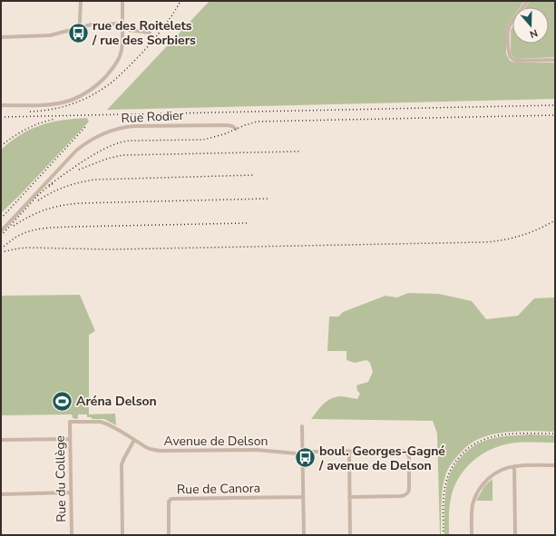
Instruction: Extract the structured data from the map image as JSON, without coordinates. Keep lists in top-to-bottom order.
{
  "streets": {
    "street": [
      "Rue Rodier",
      "Avenue de Delson",
      "Rue du Collège",
      "Rue de Canora"
    ]
  },
  "crossings": [
    ["Avenue de Delson", "Rue du Collège"]
  ],
  "places": {
    "bus stop": ["rue des Roitelets / rue des Sorbiers", "boul. Georges-Gagné / avenue de Delson"],
    "sports": ["Aréna Delson"]
  },
  "north": "bottom"
}
